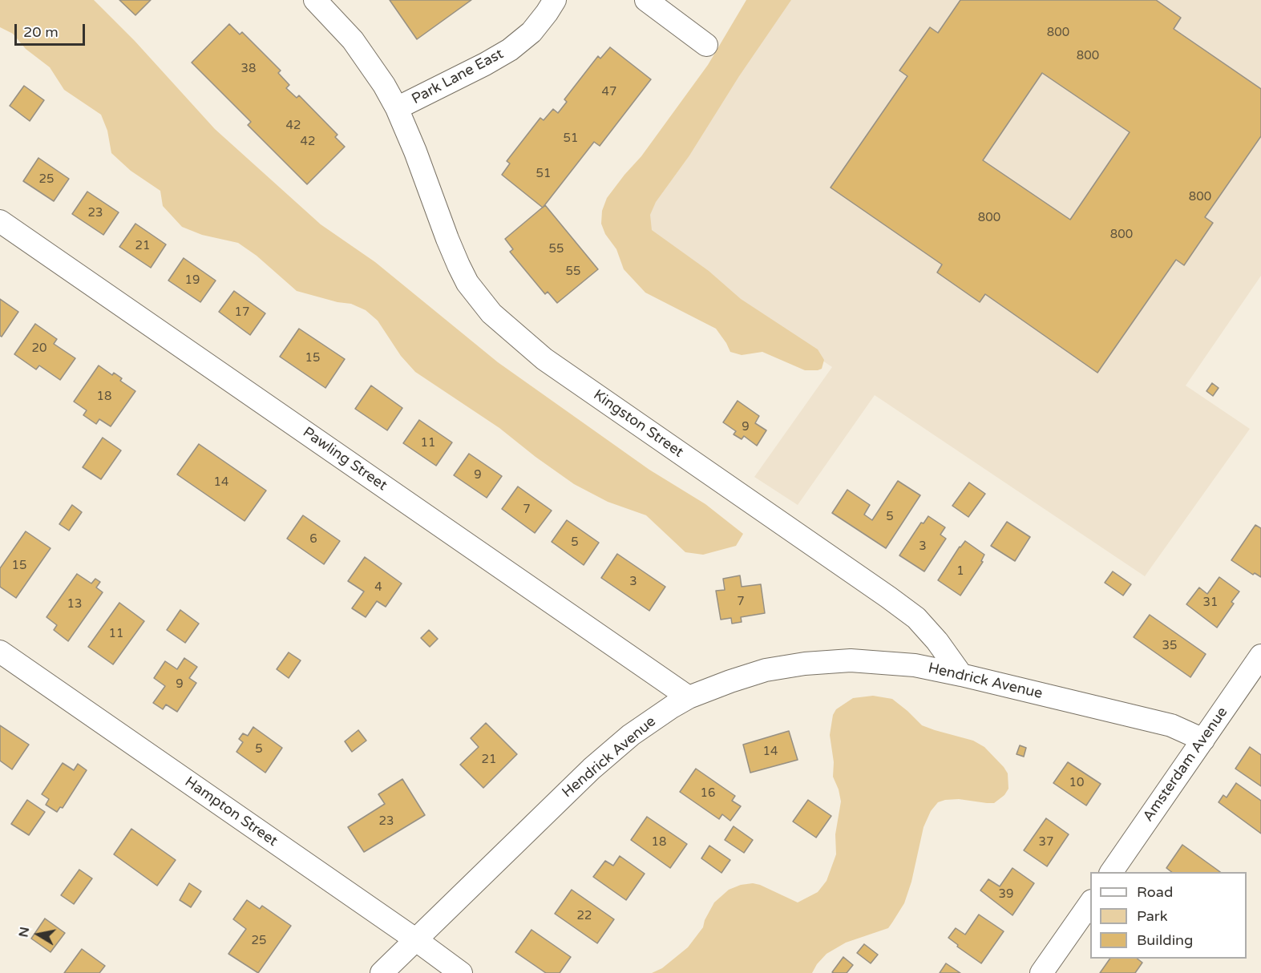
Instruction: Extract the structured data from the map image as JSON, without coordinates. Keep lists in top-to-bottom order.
{
  "streets": {
    "street": [
      "Park Lane East",
      "Kingston Street",
      "Pawling Street",
      "Hendrick Avenue",
      "Amsterdam Avenue",
      "Hampton Street"
    ]
  },
  "crossings": [
    ["Park Lane East", "Kingston Street"],
    ["Kingston Street", "Hendrick Avenue"],
    ["Pawling Street", "Hendrick Avenue"],
    ["Hendrick Avenue", "Amsterdam Avenue"],
    ["Hendrick Avenue", "Hampton Street"]
  ],
  "house_numbers": [
    "800",
    "800",
    "38",
    "47",
    "42",
    "51",
    "42",
    "51",
    "25",
    "800",
    "23",
    "800",
    "800",
    "21",
    "55",
    "55",
    "19",
    "17",
    "20",
    "15",
    "18",
    "9",
    "11",
    "9",
    "14",
    "7",
    "5",
    "6",
    "5",
    "3",
    "15",
    "1",
    "3",
    "4",
    "7",
    "31",
    "13",
    "11",
    "35",
    "9",
    "5",
    "14",
    "21",
    "10",
    "16",
    "23",
    "18",
    "37",
    "39",
    "22",
    "25"
  ],
  "legend": ["Road", "Park", "Building"],
  "scale_bar": "20 m",
  "north": "left"
}
